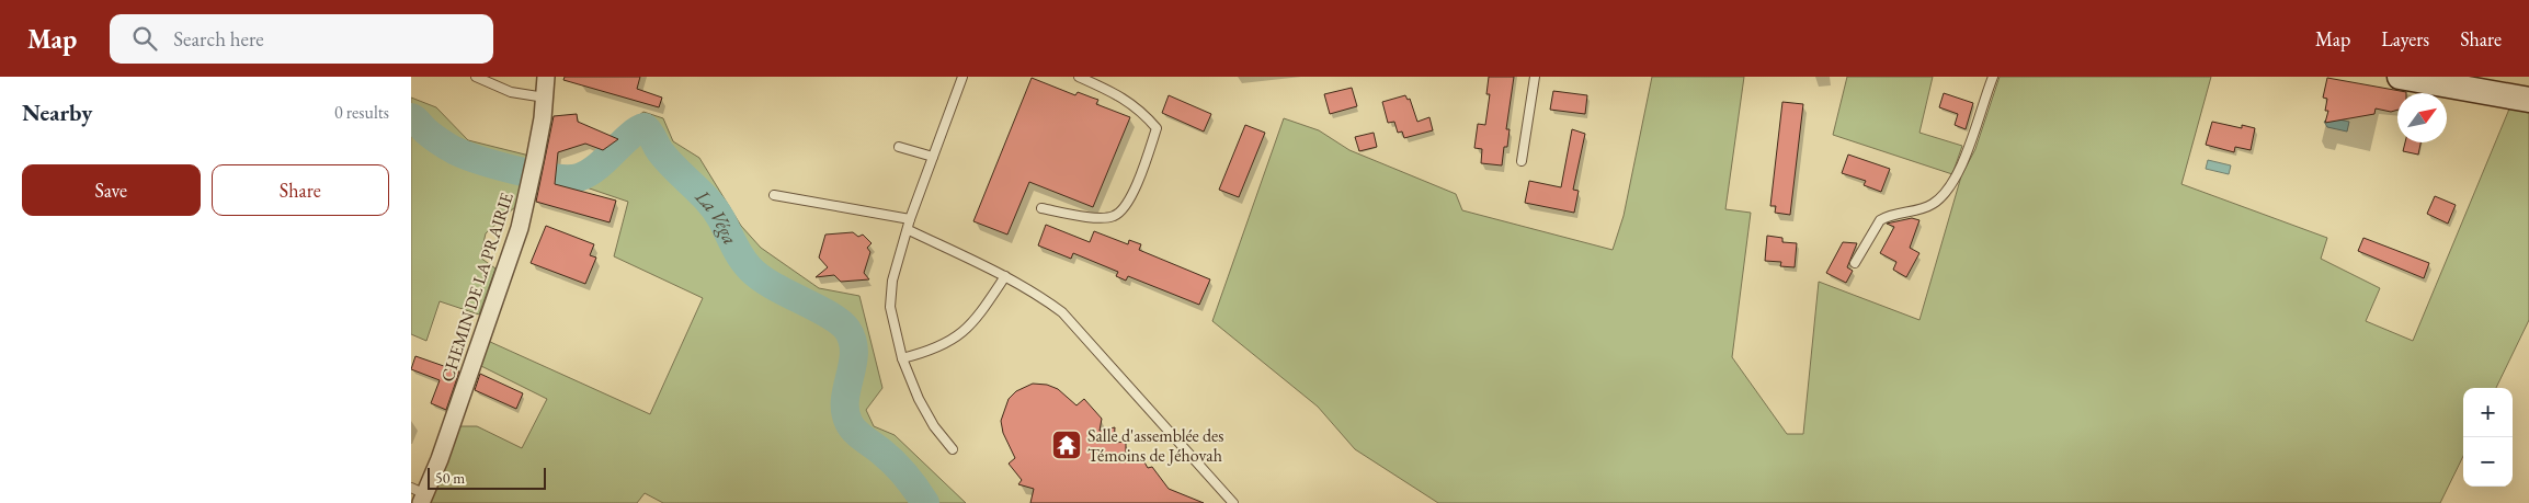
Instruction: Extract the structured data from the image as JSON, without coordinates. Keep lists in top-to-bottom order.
{
  "streets": {
    "street": ["CHEMIN DE LA PRAIRIE"]
  },
  "water": ["La Véga"],
  "places": {
    "temple": ["Salle d'assemblée des Témoins de Jéhovah"]
  },
  "scale_bar": "50 m",
  "north": "top right",
  "page": {
    "header": "Map",
    "search": "Search here",
    "nav": ["Map", "Layers", "Share"],
    "heading": ["Nearby", "0 results"],
    "buttons": ["Save", "Share"],
    "map_buttons": ["+", "−"],
    "scale": "50 m"
  }
}
